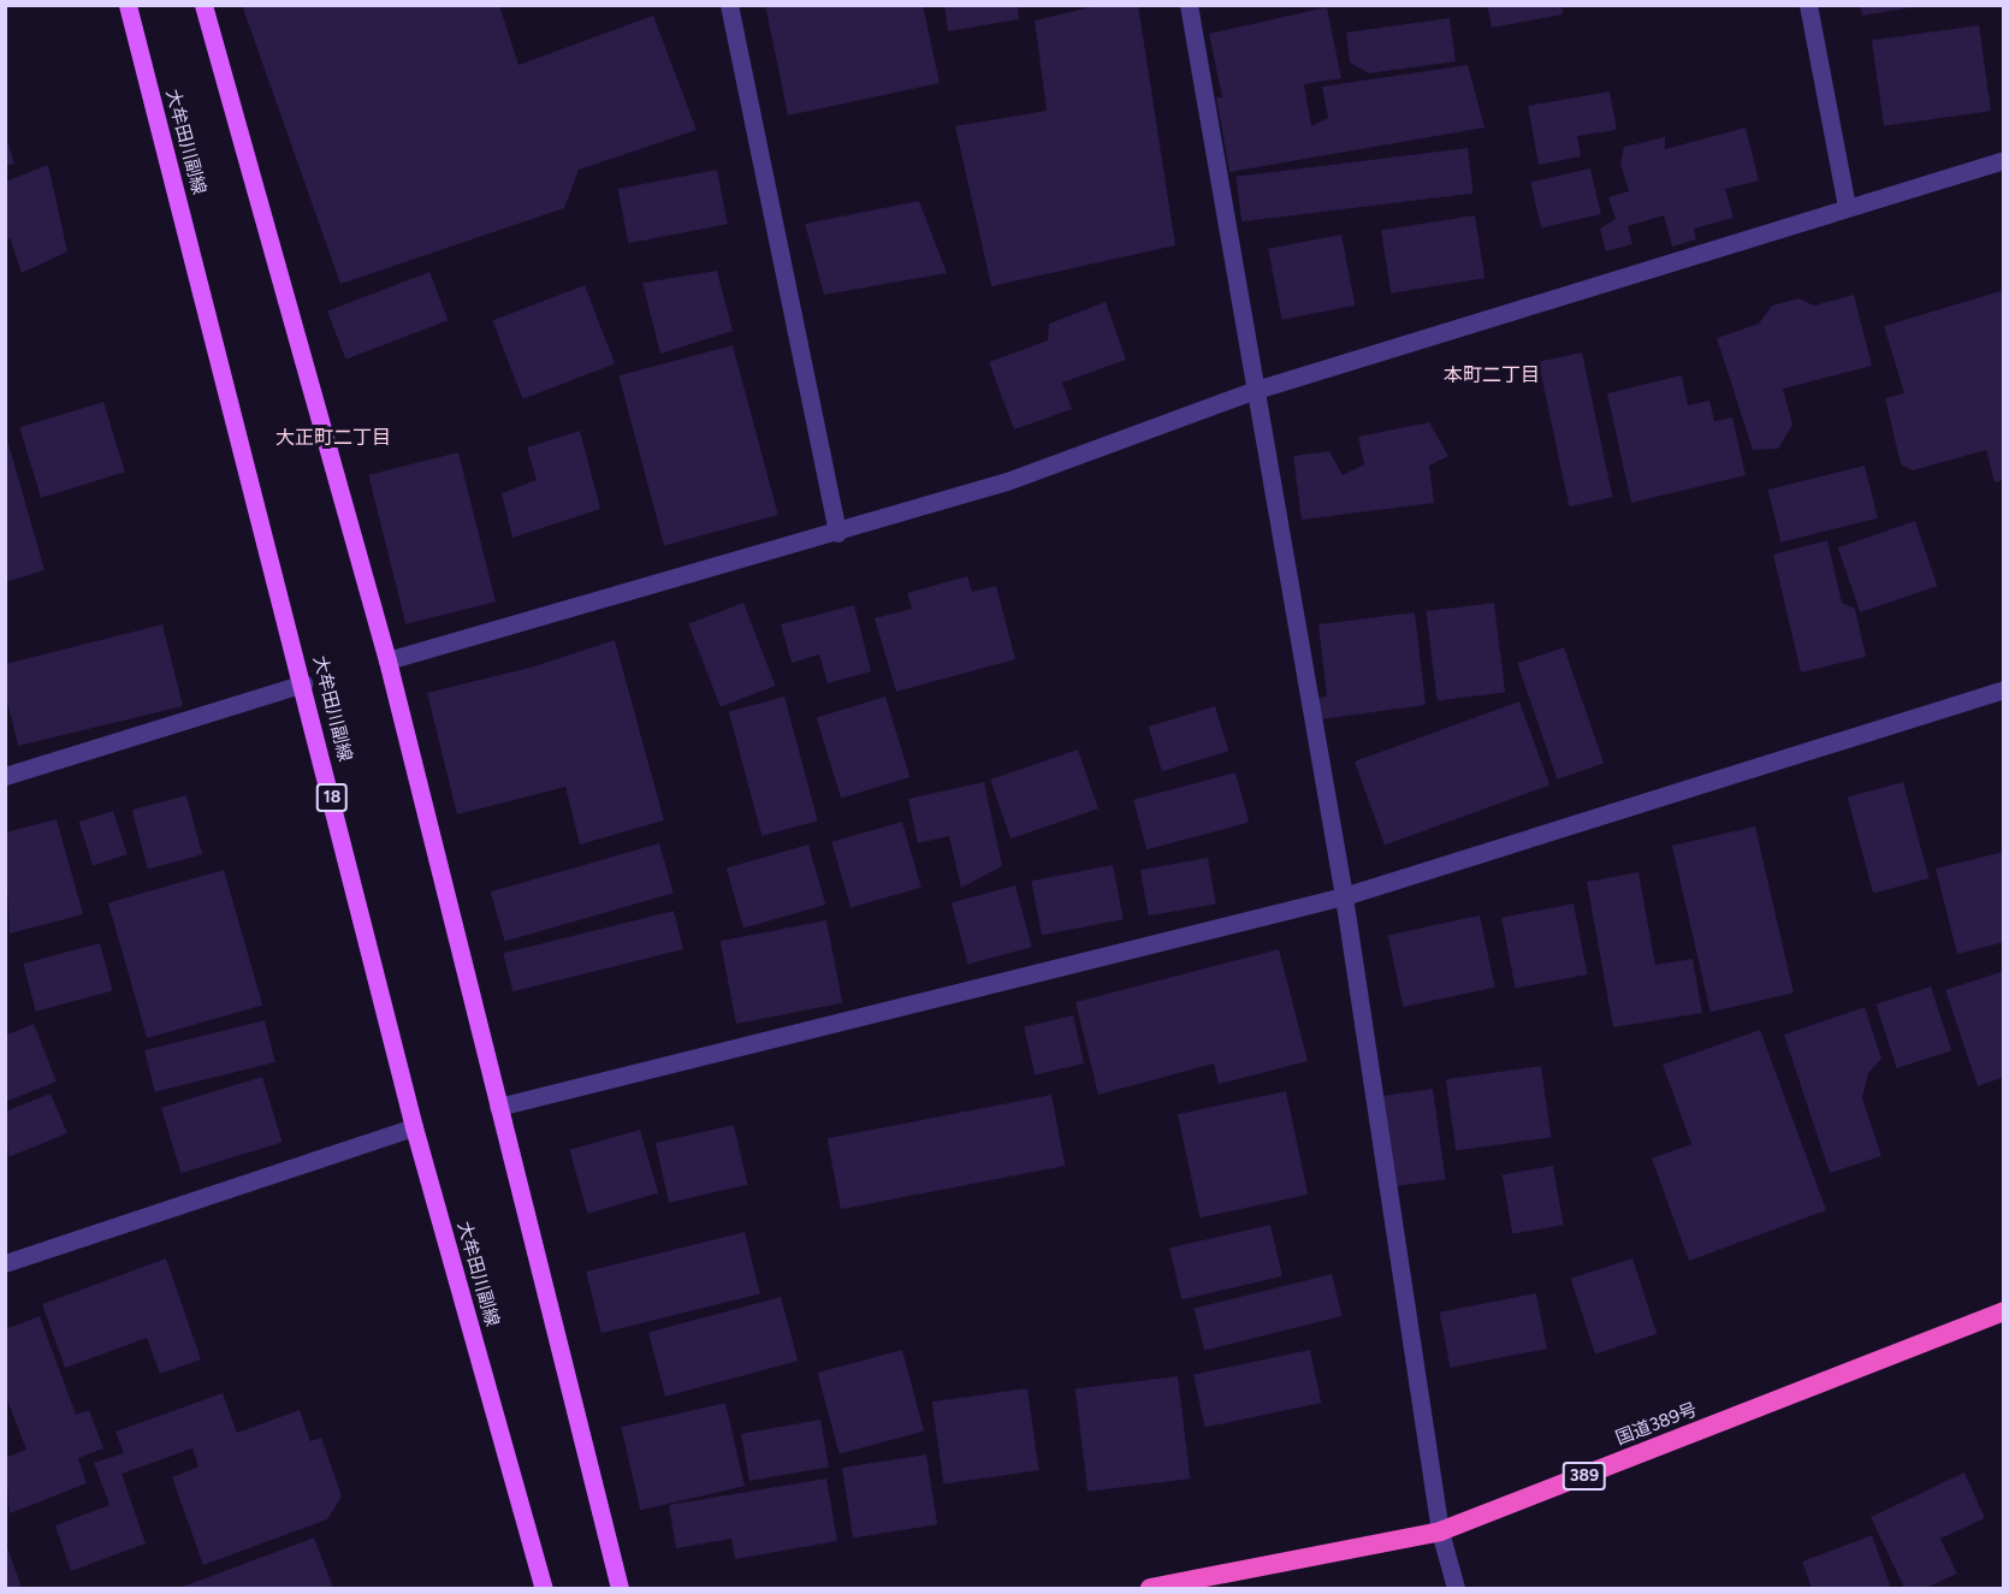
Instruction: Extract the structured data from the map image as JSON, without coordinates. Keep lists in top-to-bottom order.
{
  "streets": {
    "highway": ["国道389号", "389"],
    "main road": ["大牟田川副線", "18"]
  },
  "districts": ["本町二丁目", "大正町二丁目"]
}
